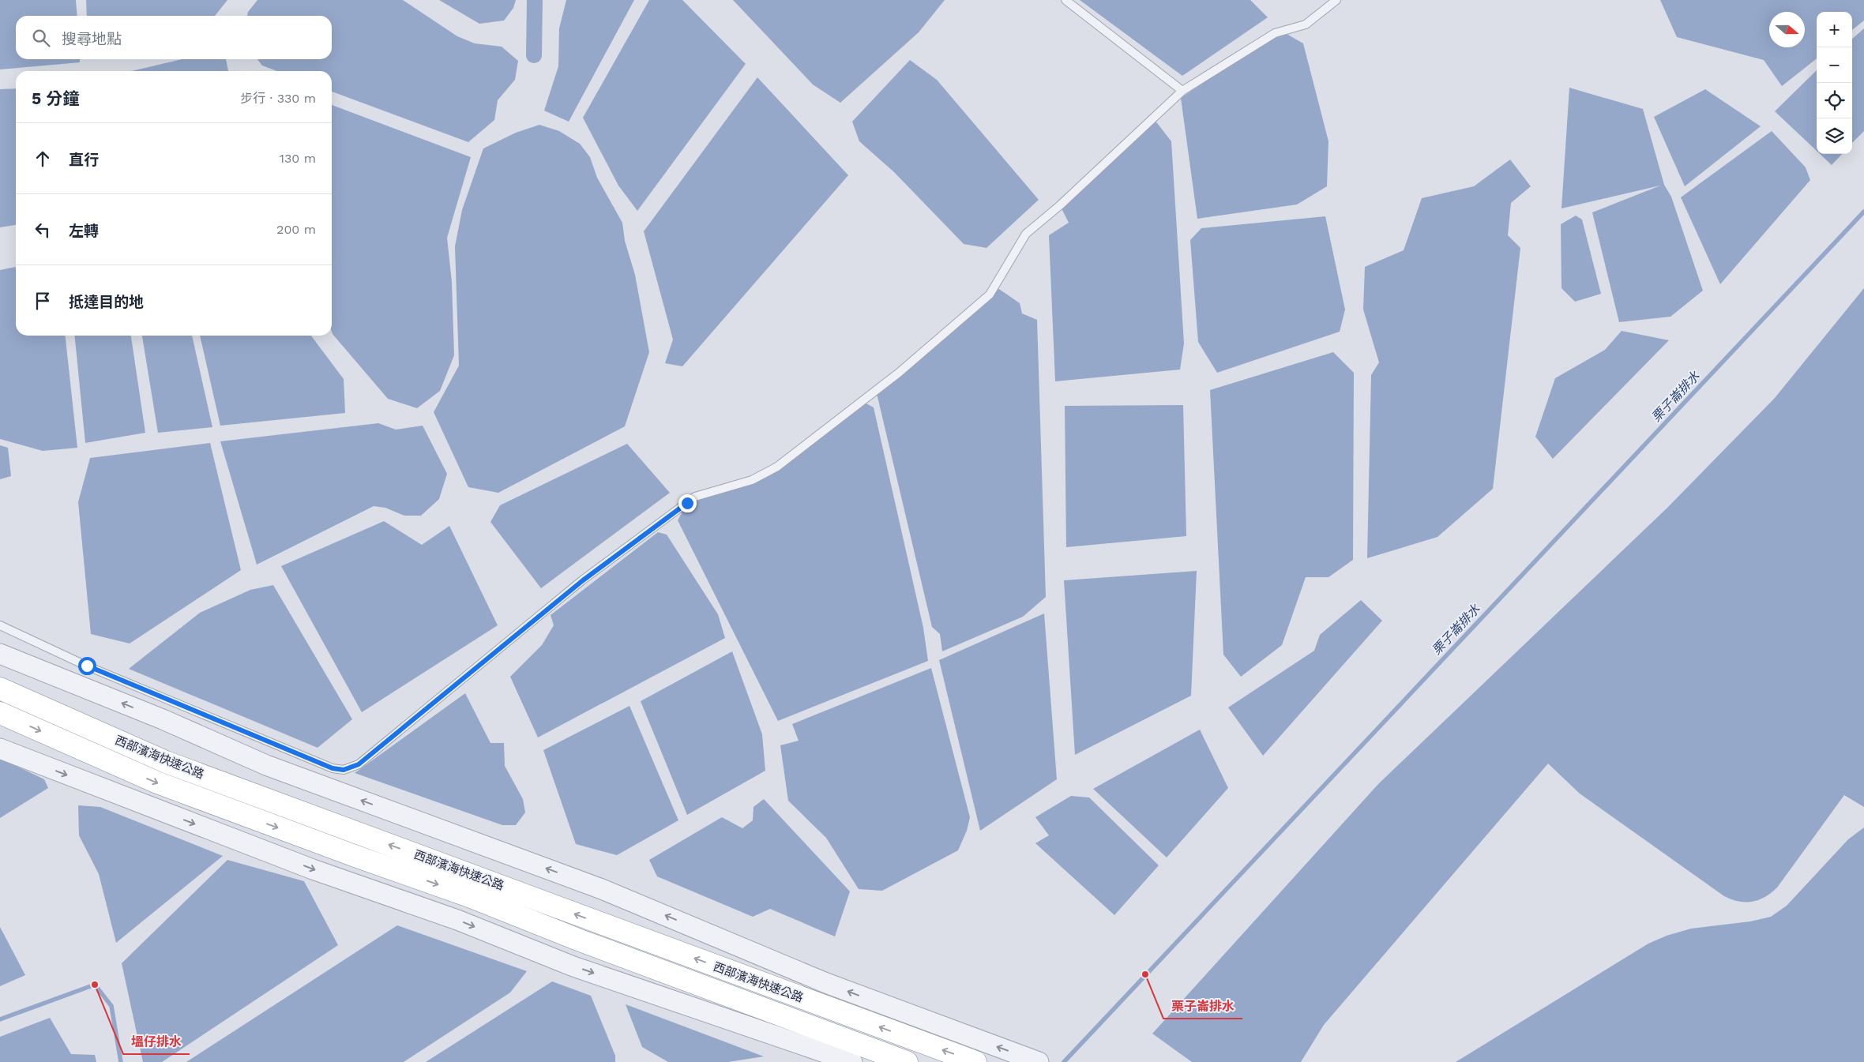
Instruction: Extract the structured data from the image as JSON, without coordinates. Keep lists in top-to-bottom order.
{
  "streets": {
    "highway": ["西部濱海快速公路"]
  },
  "water": ["栗子崙排水"],
  "places": ["栗子崙排水", "塭仔排水"],
  "north": "right",
  "page": {
    "map_buttons": ["+", "−"],
    "search": "搜尋地點",
    "heading": ["5 分鐘", "步行 · 330 m"],
    "list": [
      ["直行", "130 m"],
      ["左轉", "200 m"],
      "抵達目的地"
    ]
  }
}
